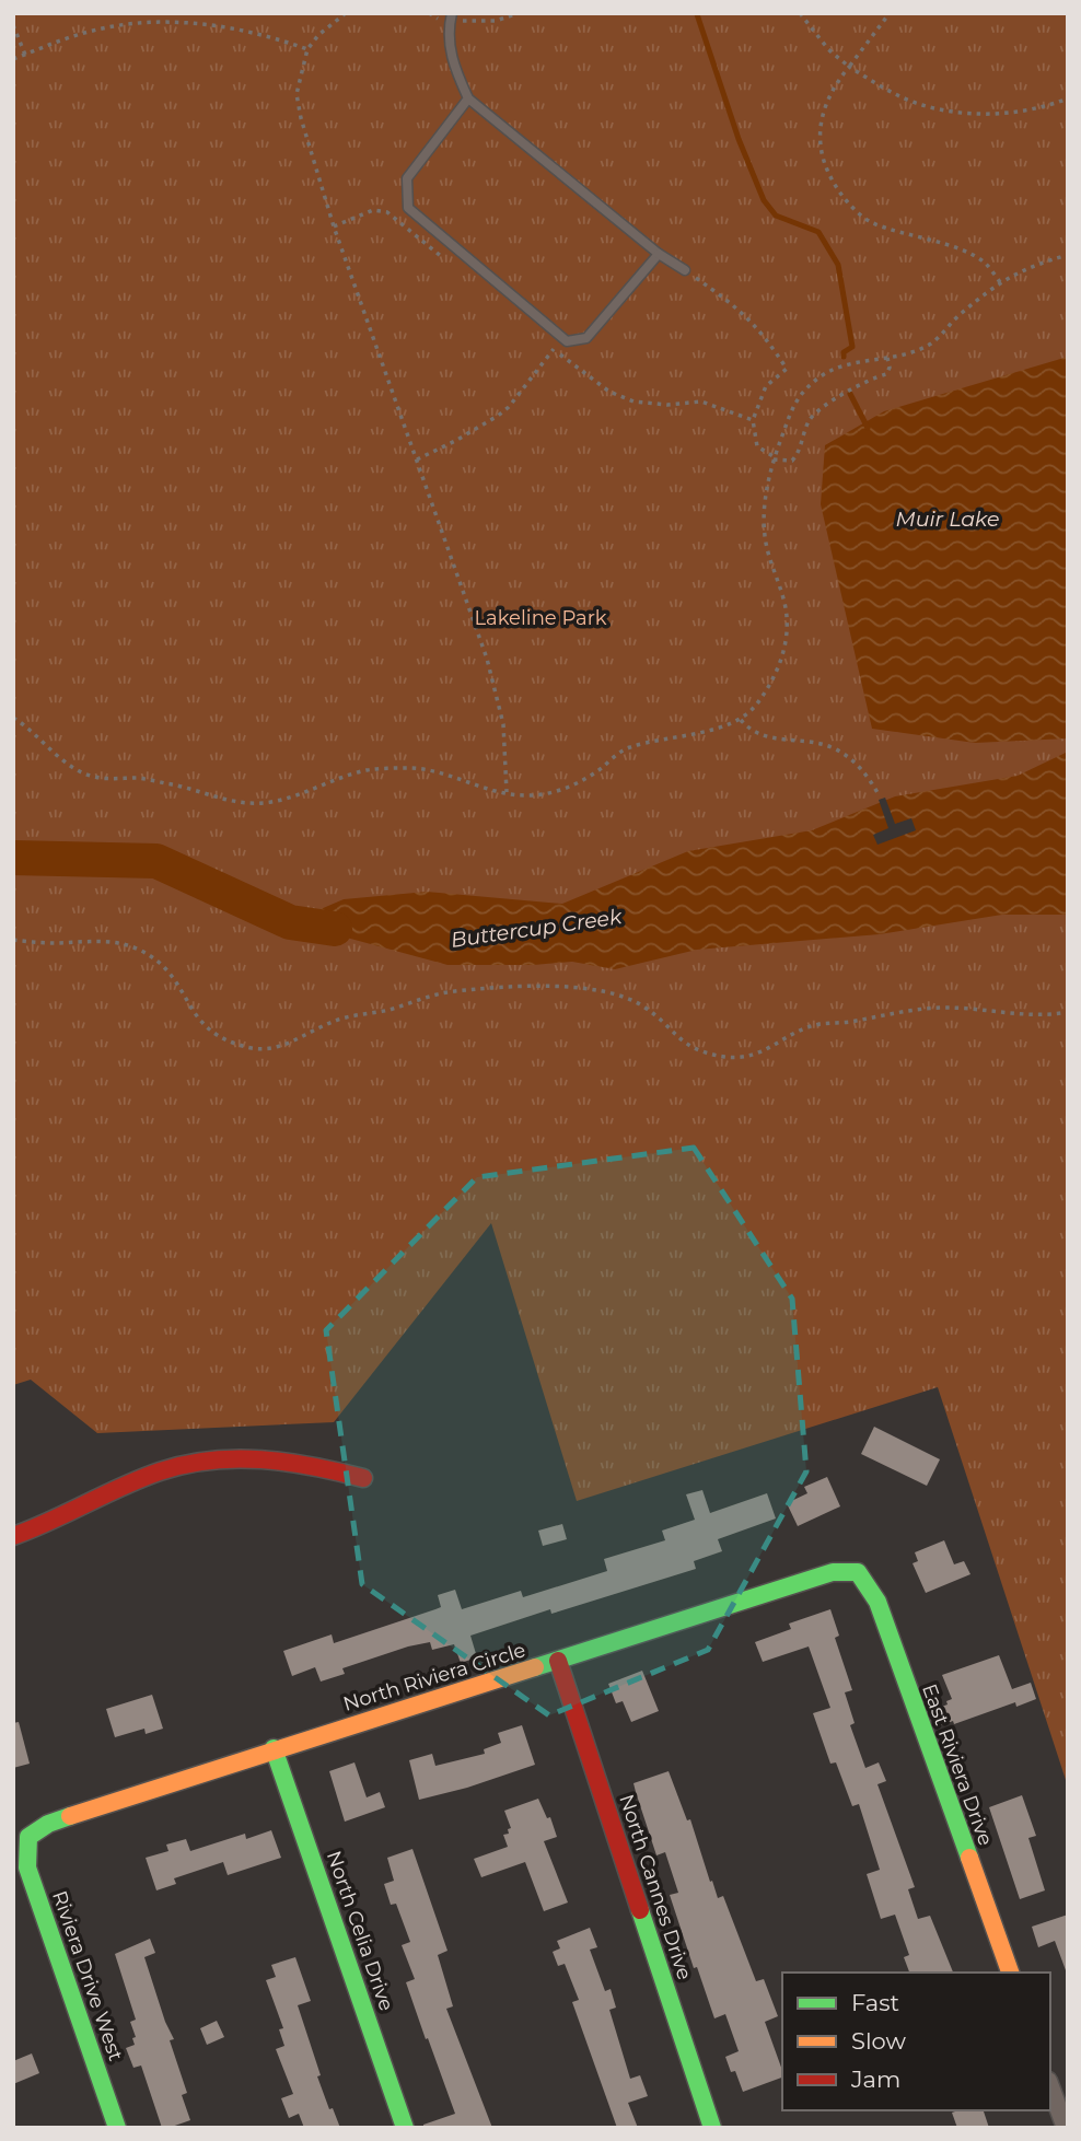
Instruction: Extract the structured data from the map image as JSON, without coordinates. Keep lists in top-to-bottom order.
{
  "streets": {
    "street": [
      "North Riviera Circle",
      "East Riviera Drive",
      "North Cannes Drive",
      "North Celia Drive",
      "Riviera Drive West"
    ]
  },
  "crossings": [
    ["North Riviera Circle", "East Riviera Drive"],
    ["North Riviera Circle", "North Cannes Drive"],
    ["North Riviera Circle", "North Celia Drive"],
    ["North Riviera Circle", "Riviera Drive West"]
  ],
  "water": ["Muir Lake", "Buttercup Creek"],
  "parks": ["Lakeline Park"],
  "legend": ["Fast", "Slow", "Jam"]
}
